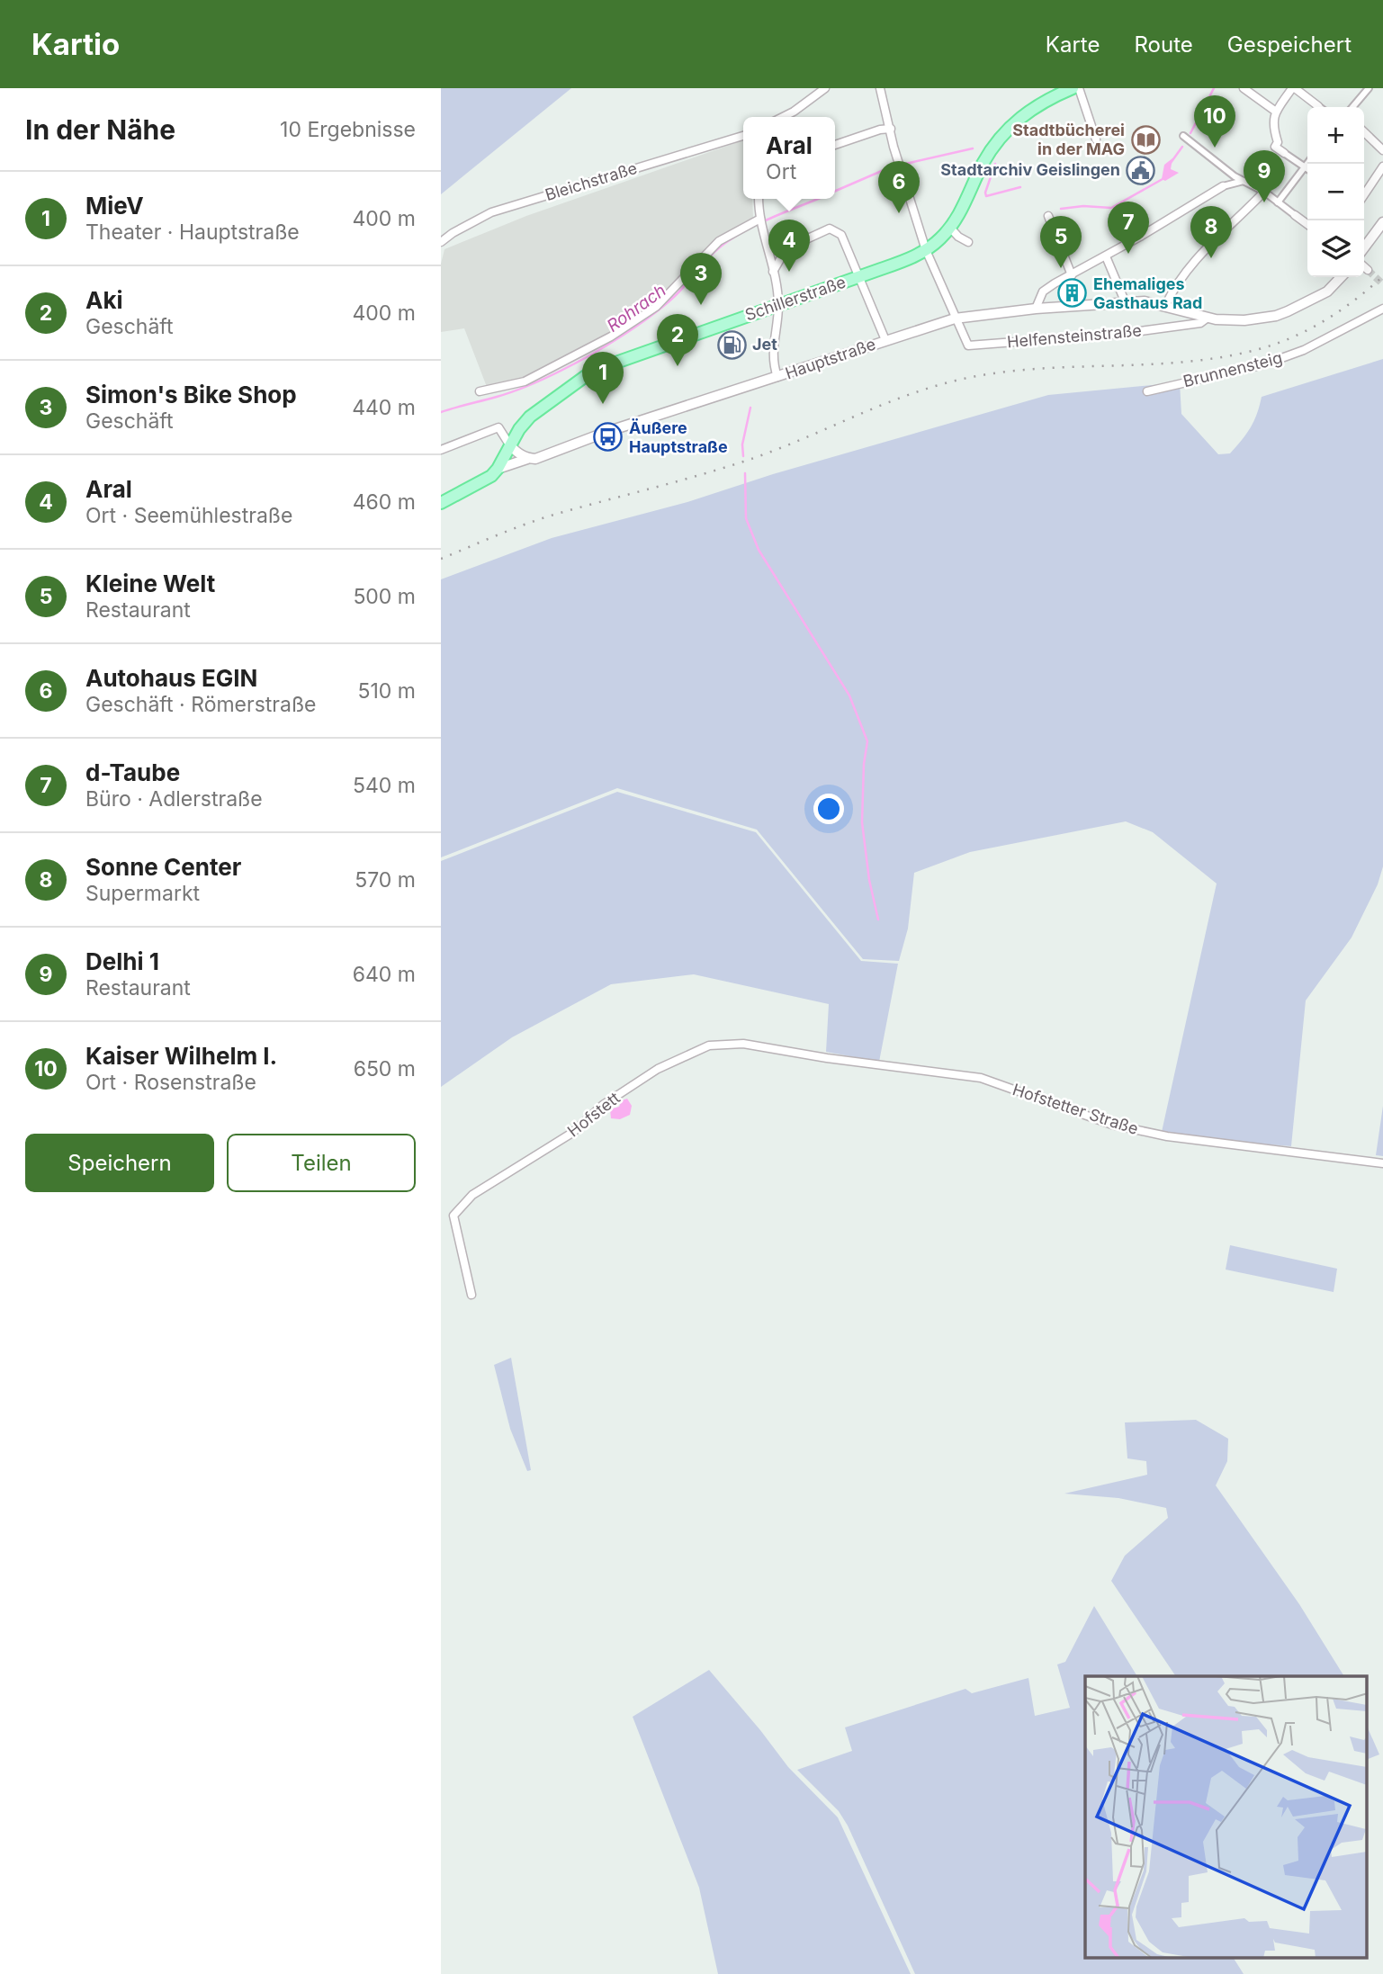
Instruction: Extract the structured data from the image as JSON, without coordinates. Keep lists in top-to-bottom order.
{
  "streets": {
    "main road": ["Schillerstraße"],
    "street": [
      "Bleichstraße",
      "Helfensteinstraße",
      "Hauptstraße",
      "Brunnensteig",
      "Hofstetter Straße",
      "Hofstett"
    ]
  },
  "crossings": [
    ["Helfensteinstraße", "Hauptstraße"],
    ["Hofstetter Straße", "Hofstett"]
  ],
  "water": ["Rohrach"],
  "places": {
    "library": ["Stadtbücherei in der MAG"],
    "public building": ["Stadtarchiv Geislingen"],
    "building": ["Ehemaliges Gasthaus Rad"],
    "fuel station": ["Jet"],
    "bus stop": ["Äußere Hauptstraße"]
  },
  "page": {
    "header": "Kartio",
    "nav": ["Karte", "Route", "Gespeichert"],
    "heading": ["In der Nähe", "10 Ergebnisse"],
    "pins": [
      "10",
      "9",
      "6",
      "7",
      "8",
      "5",
      "4",
      "3",
      "2",
      "1"
    ],
    "map_buttons": ["+", "−"],
    "popup": ["Aral", "Ort"],
    "list": [
      {
        "mark": "1",
        "name": "MieV",
        "note": "Theater · Hauptstraße",
        "value": "400 m"
      },
      {
        "mark": "2",
        "name": "Aki",
        "note": "Geschäft",
        "value": "400 m"
      },
      {
        "mark": "3",
        "name": "Simon's Bike Shop",
        "note": "Geschäft",
        "value": "440 m"
      },
      {
        "mark": "4",
        "name": "Aral",
        "note": "Ort · Seemühlestraße",
        "value": "460 m"
      },
      {
        "mark": "5",
        "name": "Kleine Welt",
        "note": "Restaurant",
        "value": "500 m"
      },
      {
        "mark": "6",
        "name": "Autohaus EGIN",
        "note": "Geschäft · Römerstraße",
        "value": "510 m"
      },
      {
        "mark": "7",
        "name": "d-Taube",
        "note": "Büro · Adlerstraße",
        "value": "540 m"
      },
      {
        "mark": "8",
        "name": "Sonne Center",
        "note": "Supermarkt",
        "value": "570 m"
      },
      {
        "mark": "9",
        "name": "Delhi 1",
        "note": "Restaurant",
        "value": "640 m"
      },
      {
        "mark": "10",
        "name": "Kaiser Wilhelm I.",
        "note": "Ort · Rosenstraße",
        "value": "650 m"
      }
    ],
    "buttons": ["Speichern", "Teilen"]
  }
}
